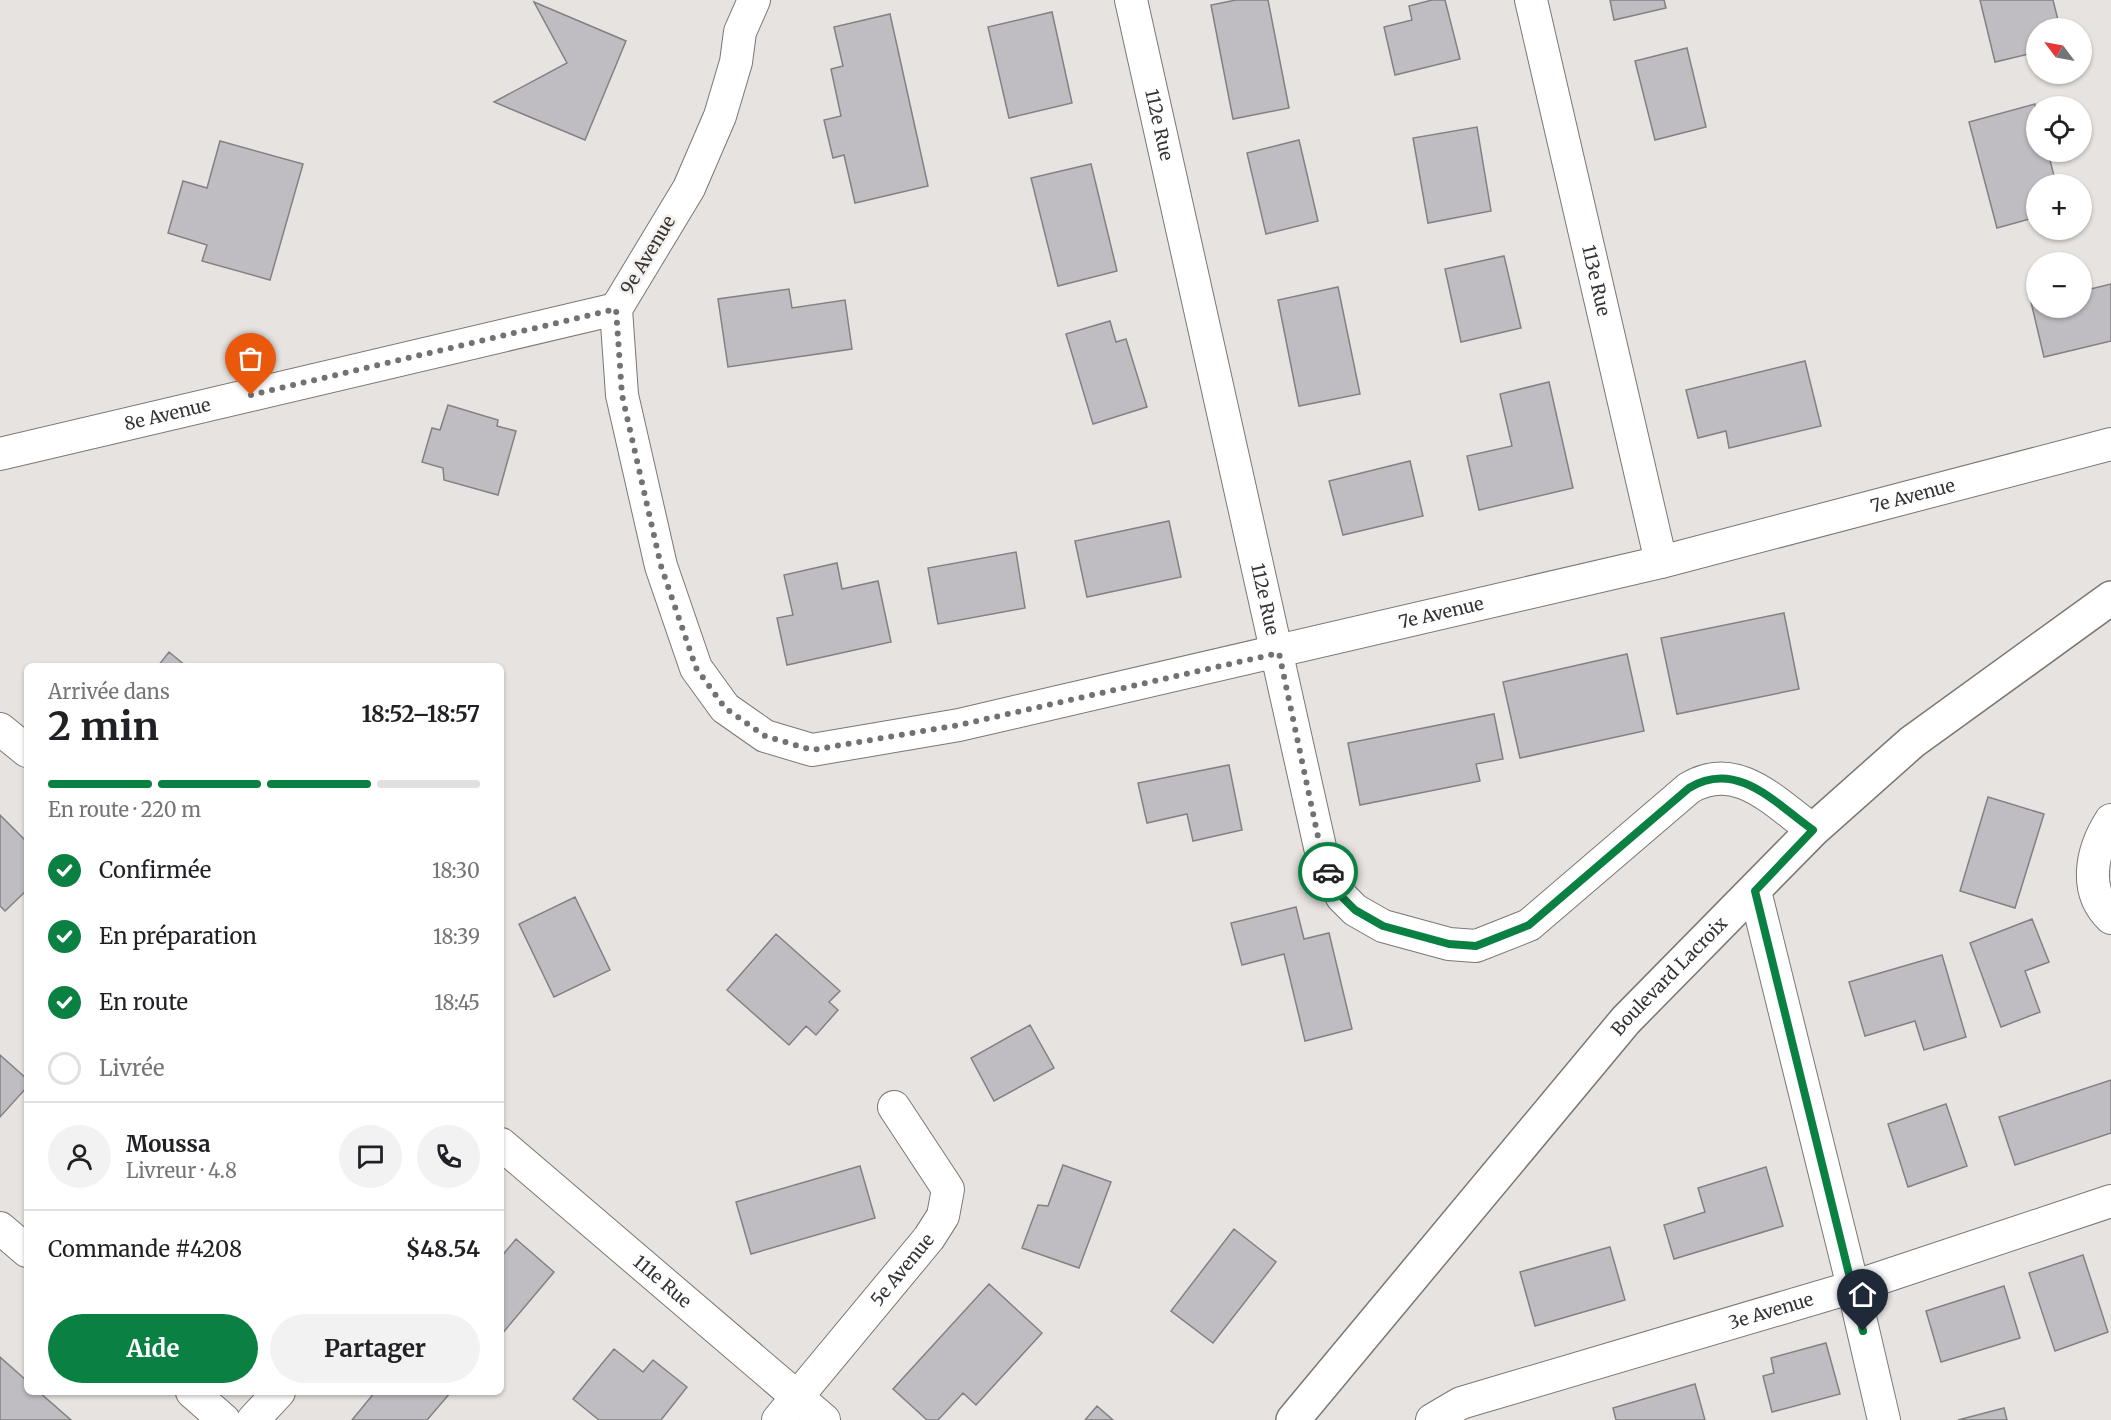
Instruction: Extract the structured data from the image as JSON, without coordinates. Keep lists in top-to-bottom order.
{
  "streets": {
    "main road": ["Boulevard Lacroix"],
    "street": [
      "112e Rue",
      "9e Avenue",
      "113e Rue",
      "8e Avenue",
      "7e Avenue",
      "5e Avenue",
      "111e Rue",
      "3e Avenue"
    ]
  },
  "crossings": [
    ["112e Rue", "7e Avenue"],
    ["112e Rue", "Boulevard Lacroix"],
    ["9e Avenue", "8e Avenue"],
    ["9e Avenue", "7e Avenue"],
    ["113e Rue", "7e Avenue"],
    ["5e Avenue", "111e Rue"]
  ],
  "north": "top left",
  "page": {
    "map_buttons": ["+", "−"],
    "heading": ["2 min", "Arrivée dans", "18:52–18:57"],
    "panel": [
      "Moussa",
      "Livreur · 4.8",
      "Commande #4208",
      "$48.54"
    ],
    "bar": "En route · 220 m",
    "list": [
      ["Confirmée", "18:30"],
      ["En préparation", "18:39"],
      ["En route", "18:45"],
      "Livrée"
    ],
    "buttons": ["Aide", "Partager"]
  }
}
